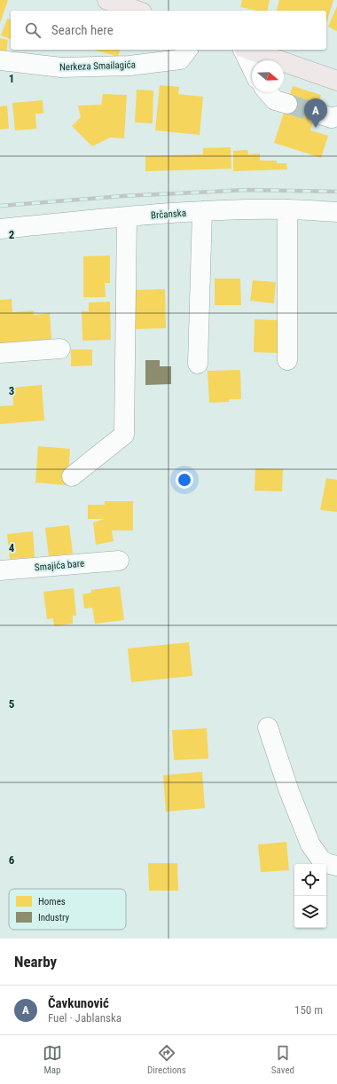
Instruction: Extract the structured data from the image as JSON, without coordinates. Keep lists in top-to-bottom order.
{
  "streets": {
    "street": ["Nerkeza Smailagića", "Brčanska", "Smajića bare"]
  },
  "legend": ["Homes", "Industry"],
  "north": "right",
  "page": {
    "search": "Search here",
    "pins": "A",
    "heading": "Nearby",
    "list": [
      {
        "mark": "A",
        "name": "Čavkunović",
        "note": "Fuel · Jablanska",
        "value": "150 m"
      }
    ],
    "nav": ["Map", "Directions", "Saved"]
  },
  "grid": {
    "rows": [
      "1",
      "2",
      "3",
      "4",
      "5",
      "6"
    ]
  }
}
